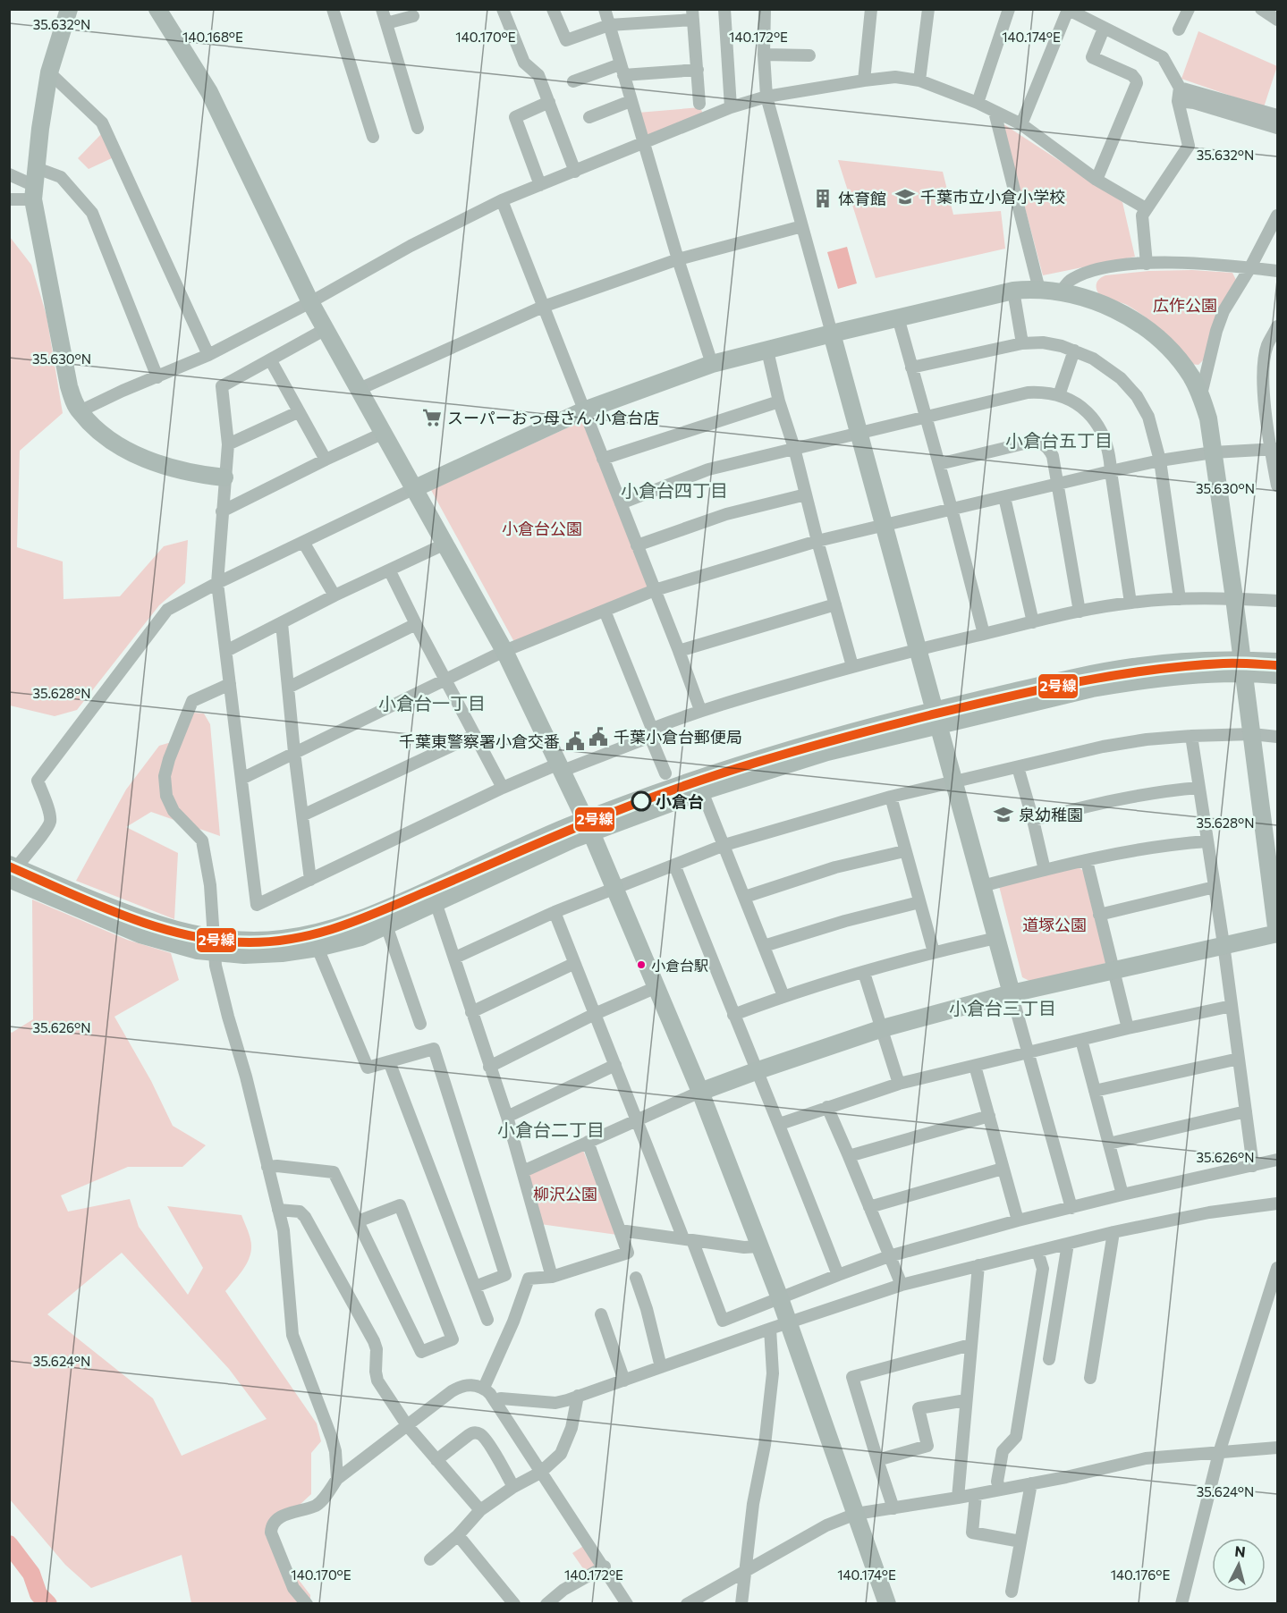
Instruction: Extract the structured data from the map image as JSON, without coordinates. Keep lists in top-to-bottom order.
{
  "districts": [
    "小倉台五丁目",
    "小倉台四丁目",
    "小倉台一丁目",
    "小倉台三丁目",
    "小倉台二丁目"
  ],
  "parks": [
    "広作公園",
    "小倉台公園",
    "道塚公園",
    "柳沢公園"
  ],
  "places": {
    "school or university": ["千葉市立小倉小学校", "泉幼稚園"],
    "building": ["体育館"],
    "supermarket": ["スーパーおっ母さん 小倉台店"],
    "public building": ["千葉小倉台郵便局", "千葉東警察署小倉交番"],
    "other": ["小倉台", "小倉台駅"]
  },
  "lines": ["transit line 2号線"],
  "north": "top",
  "coordinates": [
    "35.632°N",
    "140.168°E",
    "140.170°E",
    "140.172°E",
    "140.174°E",
    "35.630°N",
    "35.628°N",
    "35.626°N",
    "35.624°N",
    "140.176°E"
  ]
}
